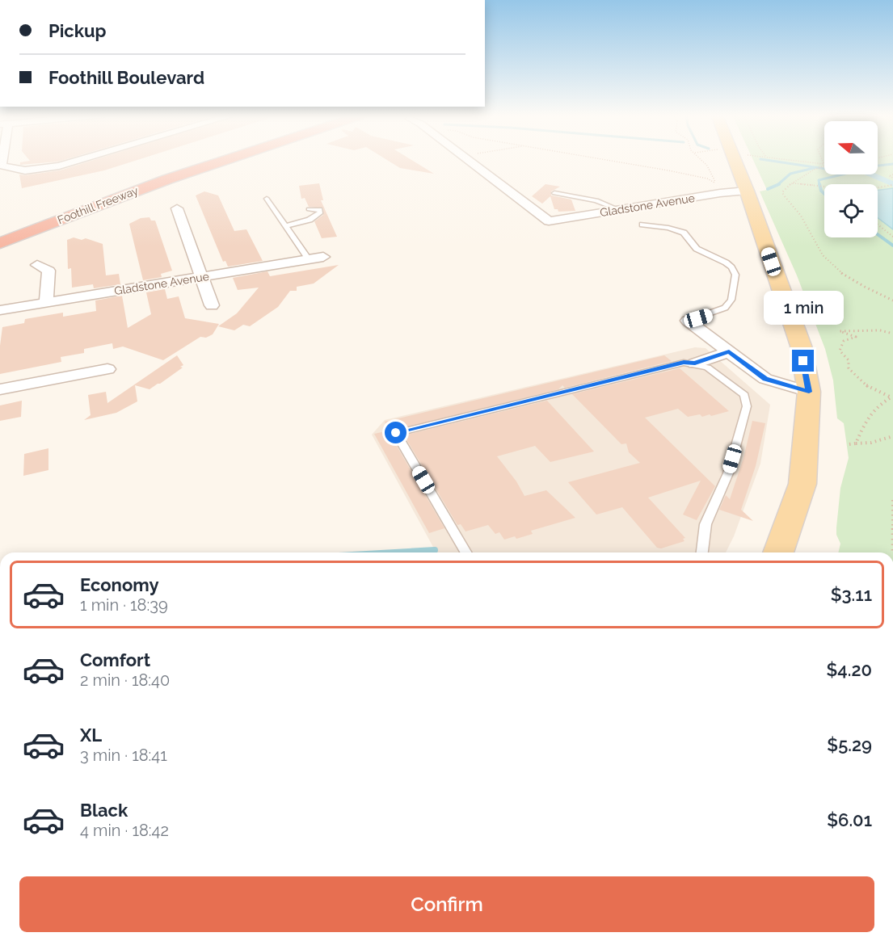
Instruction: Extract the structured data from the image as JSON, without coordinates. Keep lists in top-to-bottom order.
{
  "streets": {
    "highway": ["Foothill Freeway"],
    "street": ["Gladstone Avenue"]
  },
  "north": "left",
  "page": {
    "banner": ["Pickup", "Foothill Boulevard"],
    "bubble": "1 min",
    "list": [
      {
        "name": "Economy",
        "note": "1 min · 18:39",
        "value": "$3.11"
      },
      {
        "name": "Comfort",
        "note": "2 min · 18:40",
        "value": "$4.20"
      },
      {
        "name": "XL",
        "note": "3 min · 18:41",
        "value": "$5.29"
      },
      {
        "name": "Black",
        "note": "4 min · 18:42",
        "value": "$6.01"
      }
    ],
    "buttons": "Confirm"
  }
}
